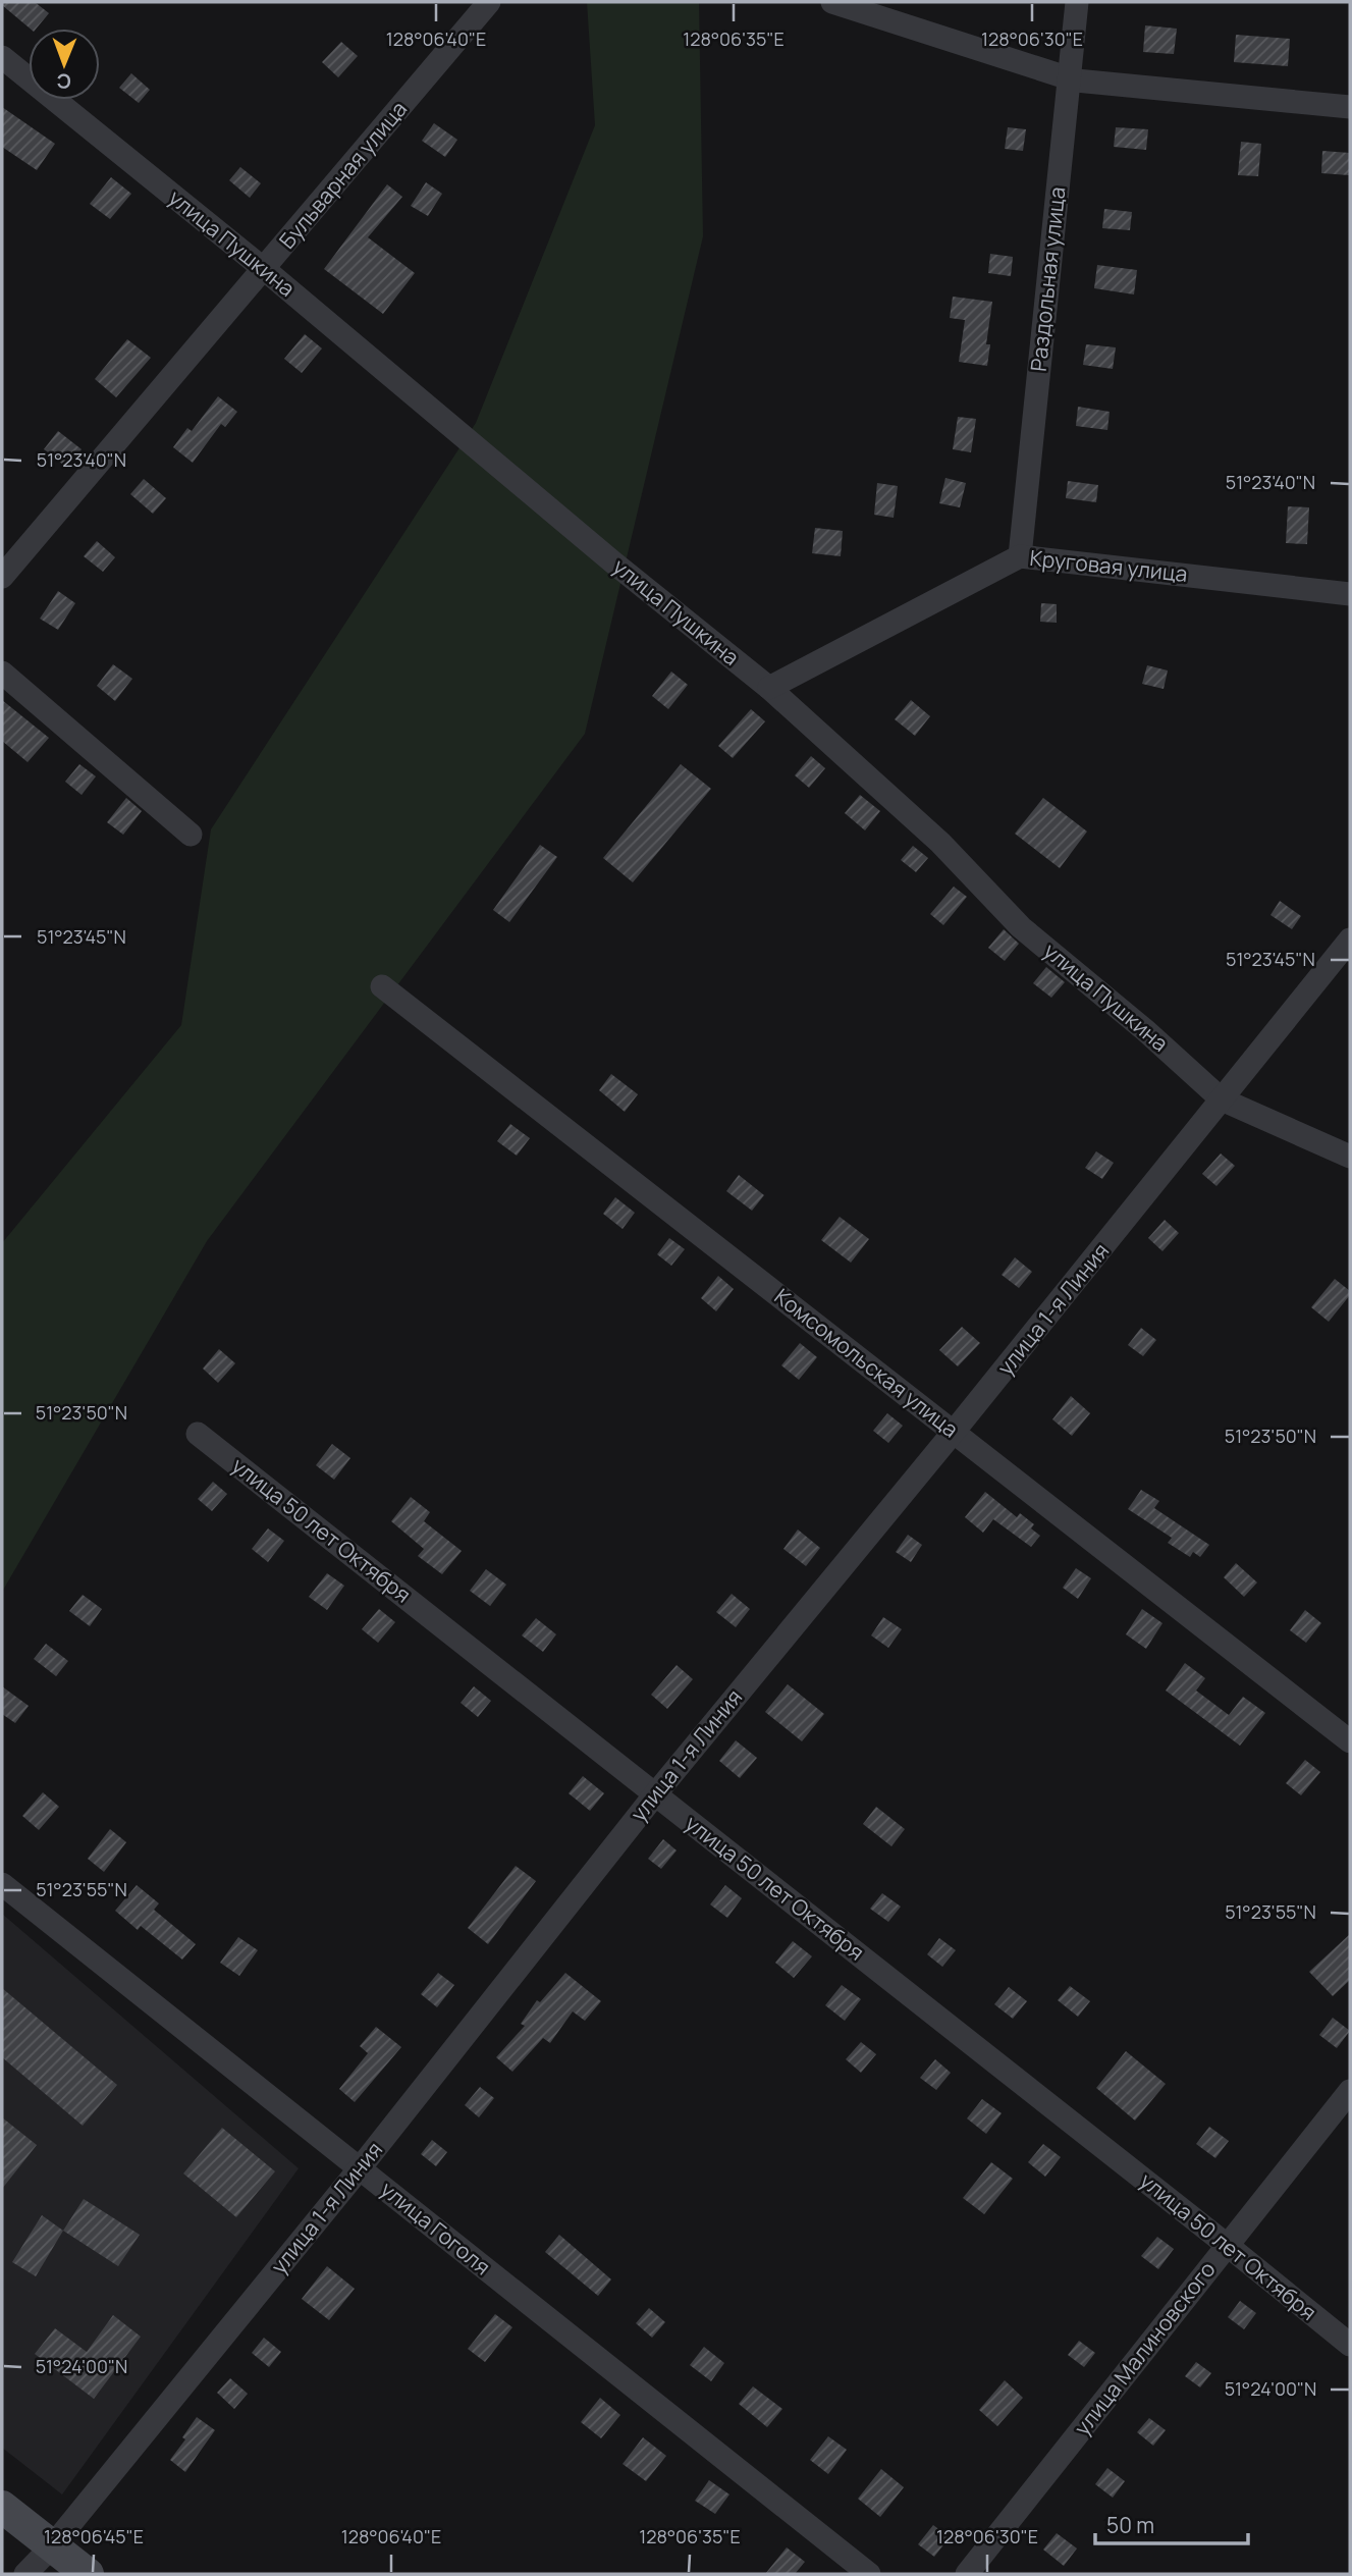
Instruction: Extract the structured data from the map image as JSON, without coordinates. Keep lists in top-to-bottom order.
{
  "streets": {
    "street": [
      "Бульварная улица",
      "улица Пушкина",
      "Раздольная улица",
      "Круговая улица",
      "улица 1-я Линия",
      "Комсомольская улица",
      "улица 50 лет Октября",
      "улица Гоголя",
      "улица Малиновского"
    ]
  },
  "crossings": [
    ["Бульварная улица", "улица Пушкина"],
    ["улица Пушкина", "Круговая улица"],
    ["улица Пушкина", "улица 1-я Линия"],
    ["Раздольная улица", "Круговая улица"],
    ["улица 1-я Линия", "Комсомольская улица"],
    ["улица 1-я Линия", "улица 50 лет Октября"],
    ["улица 1-я Линия", "улица Гоголя"],
    ["улица 50 лет Октября", "улица Малиновского"]
  ],
  "scale_bar": "50 m",
  "north": "bottom",
  "coordinates": [
    "128°06'40\"E",
    "128°06'35\"E",
    "128°06'30\"E",
    "51°23'40\"N",
    "51°23'45\"N",
    "51°23'50\"N",
    "51°23'55\"N",
    "51°24'00\"N",
    "128°06'45\"E"
  ]
}
